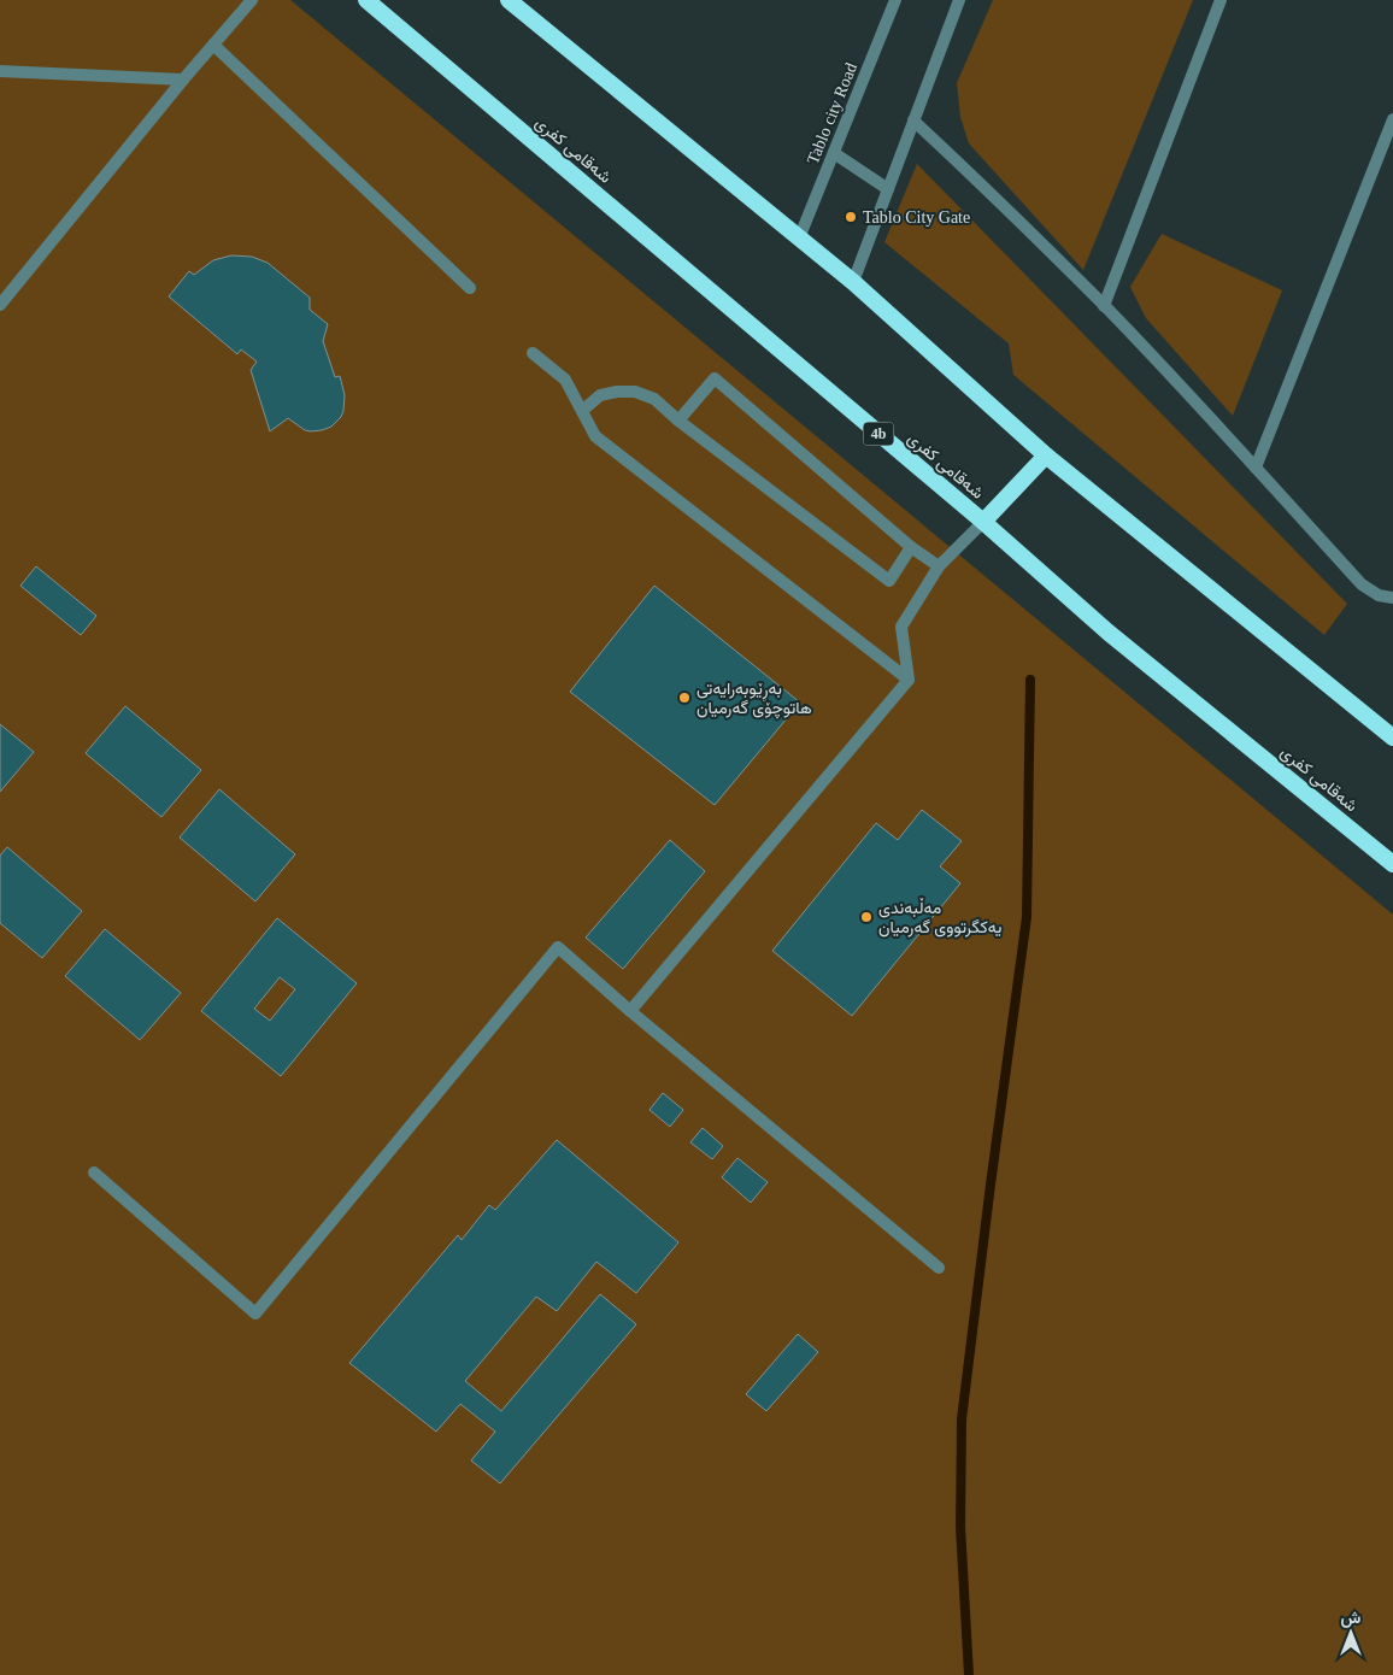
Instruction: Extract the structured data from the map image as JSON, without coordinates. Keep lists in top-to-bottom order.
{
  "streets": {
    "highway": ["شەقامی کفری", "4b"],
    "street": ["Tablo city Road"]
  },
  "places": ["Tablo City Gate", "بەڕێوبەرایەتی هاتوچۆی گەرمیان", "مەڵبەندی یەکگرتووی گەرمیان"],
  "north": "top"
}
